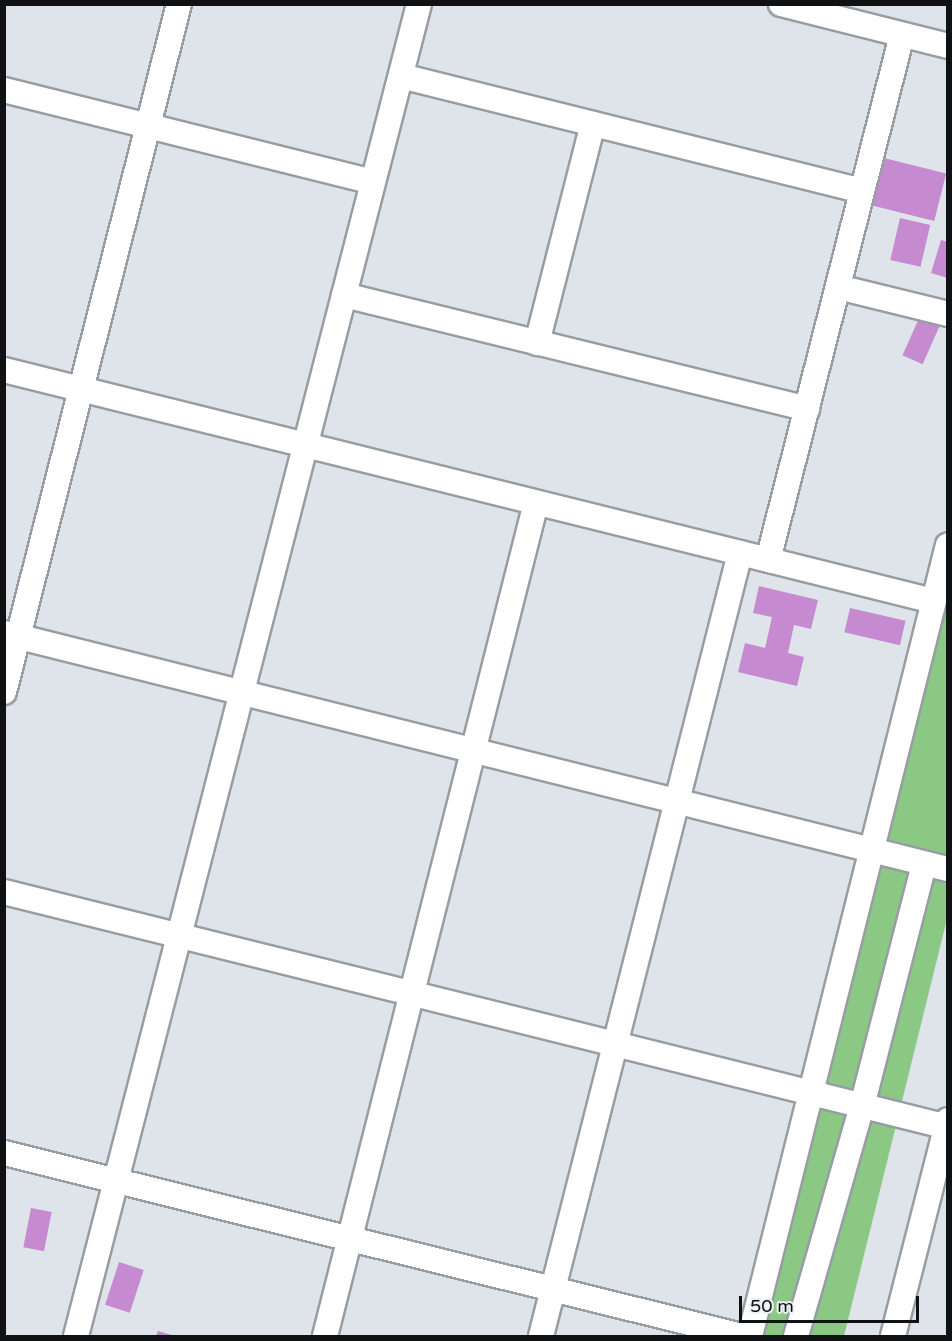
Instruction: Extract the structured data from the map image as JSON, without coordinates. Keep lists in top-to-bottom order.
{
  "scale_bar": "50 m"
}
